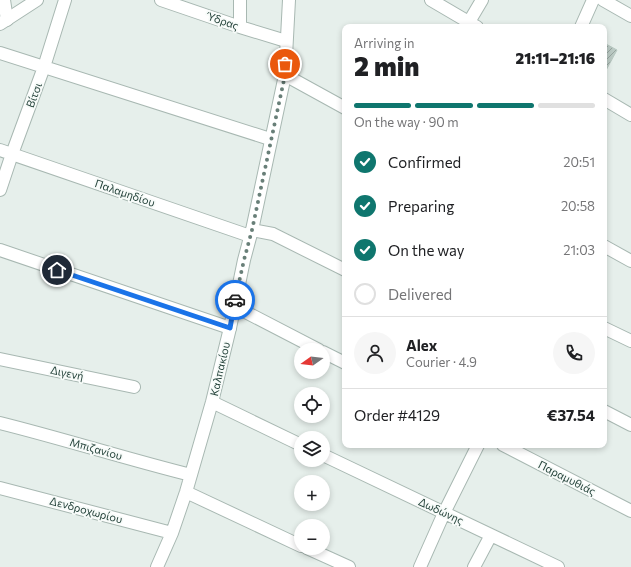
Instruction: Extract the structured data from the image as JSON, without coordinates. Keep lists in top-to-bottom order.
{
  "streets": {
    "street": [
      "Ύδρας",
      "Βίτσι",
      "Παλαμηδίου",
      "Καλπακίου",
      "Διγενή",
      "Μπιζανίου",
      "Παραμυθιάς",
      "Δενδροχωρίου",
      "Δωδώνης"
    ]
  },
  "crossings": [
    ["Ύδρας", "Καλπακίου"],
    ["Βίτσι", "Παλαμηδίου"],
    ["Παλαμηδίου", "Καλπακίου"],
    ["Καλπακίου", "Μπιζανίου"],
    ["Καλπακίου", "Δενδροχωρίου"]
  ],
  "north": "left",
  "page": {
    "heading": ["2 min", "Arriving in", "21:11–21:16"],
    "panel": [
      "Alex",
      "Courier · 4.9",
      "Order #4129",
      "€37.54"
    ],
    "bar": "On the way · 90 m",
    "list": [
      ["Confirmed", "20:51"],
      ["Preparing", "20:58"],
      ["On the way", "21:03"],
      "Delivered"
    ],
    "map_buttons": ["+", "−"]
  }
}
